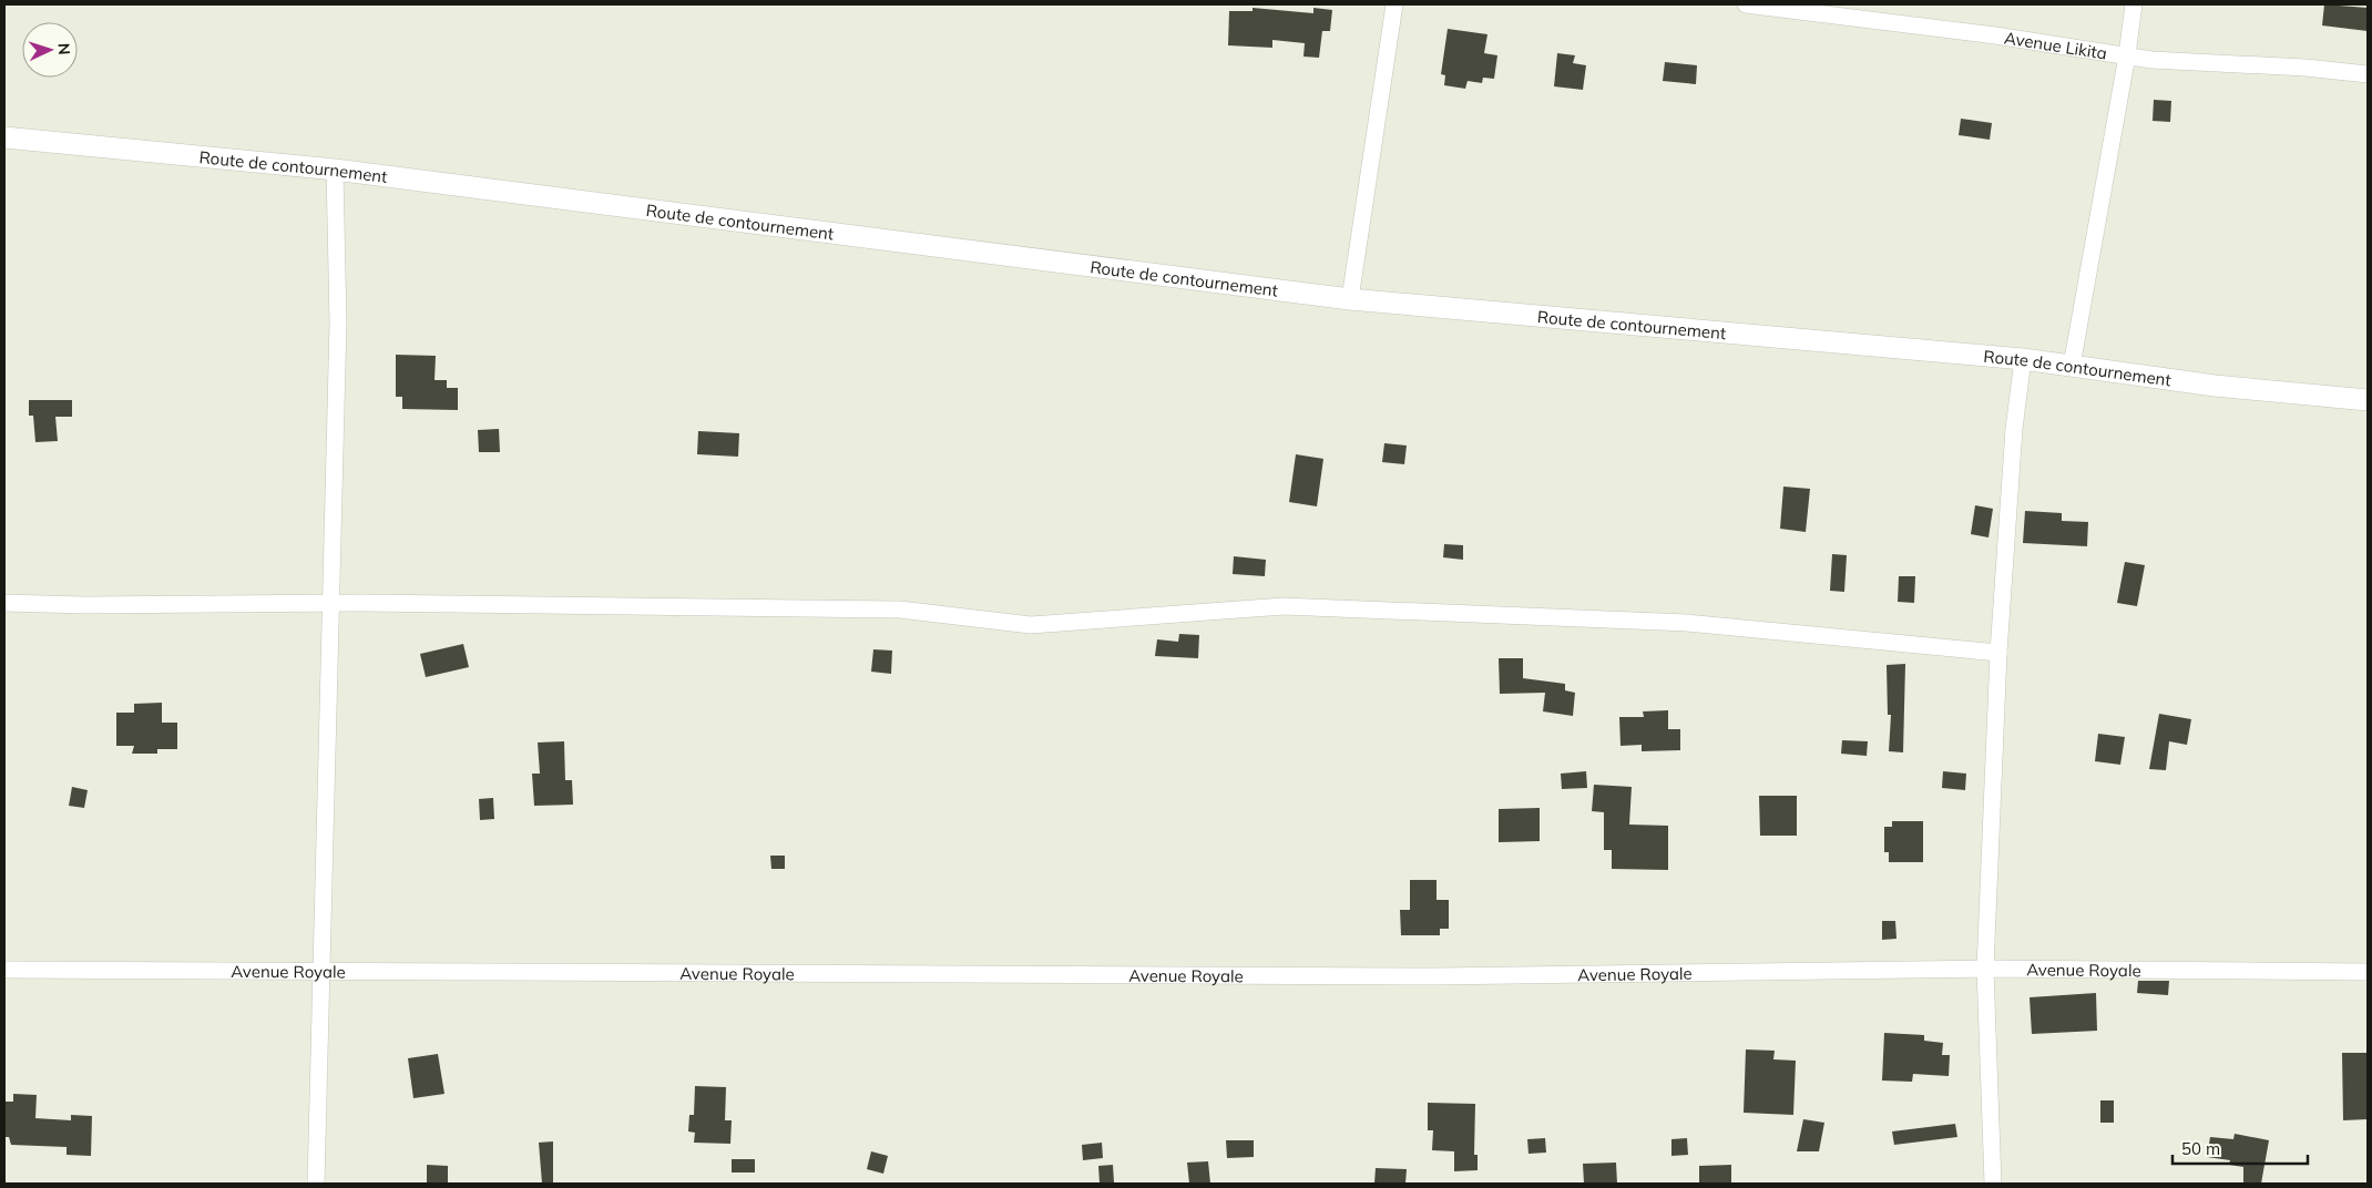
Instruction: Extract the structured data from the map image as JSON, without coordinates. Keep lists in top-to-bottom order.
{
  "streets": {
    "street": ["Avenue Likita", "Route de contournement", "Avenue Royale"]
  },
  "scale_bar": "50 m",
  "north": "right"
}
